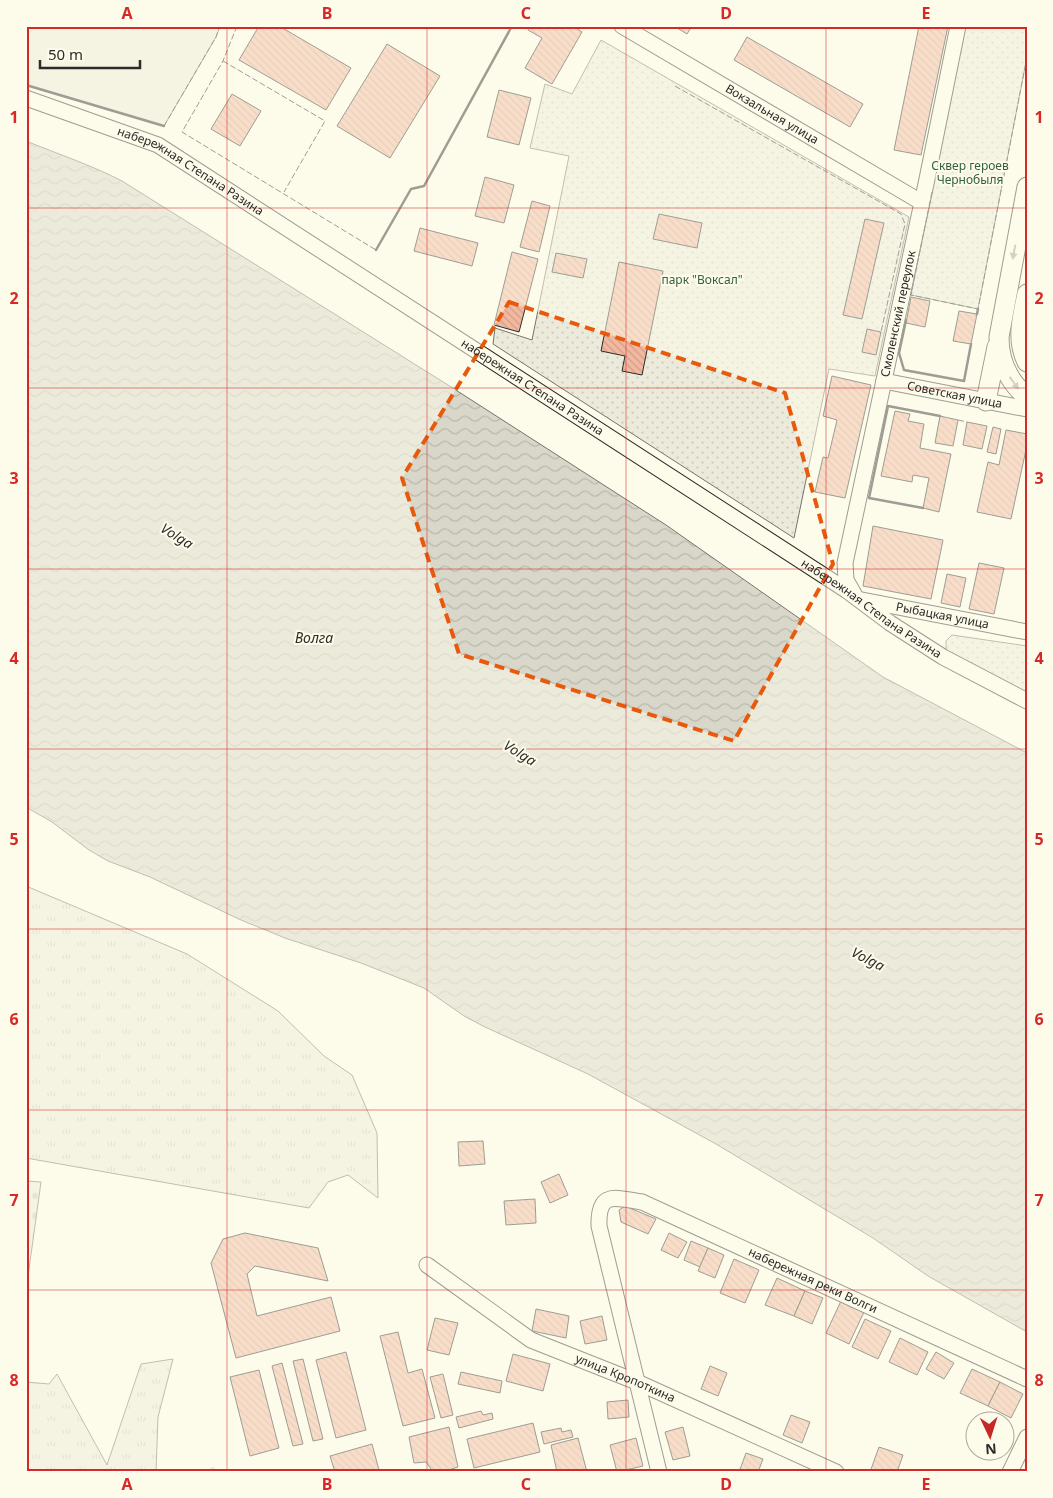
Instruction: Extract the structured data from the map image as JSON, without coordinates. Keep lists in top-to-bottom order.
{
  "streets": {
    "street": [
      "Вокзальная улица",
      "набережная Степана Разина",
      "Смоленский переулок",
      "Советская улица",
      "Рыбацкая улица",
      "набережная реки Волги",
      "улица Кропоткина"
    ]
  },
  "crossings": [
    ["Вокзальная улица", "Смоленский переулок"],
    ["набережная Степана Разина", "Смоленский переулок"],
    ["набережная Степана Разина", "Рыбацкая улица"],
    ["Смоленский переулок", "Советская улица"],
    ["Смоленский переулок", "Рыбацкая улица"],
    ["набережная реки Волги", "улица Кропоткина"]
  ],
  "water": ["Volga", "Волга"],
  "parks": ["Сквер героев Чернобыля", "парк \"Воксал\""],
  "scale_bar": "50 m",
  "north": "bottom",
  "grid": {
    "columns": [
      "A",
      "B",
      "C",
      "D",
      "E"
    ],
    "rows": [
      "1",
      "2",
      "3",
      "4",
      "5",
      "6",
      "7",
      "8"
    ]
  }
}
